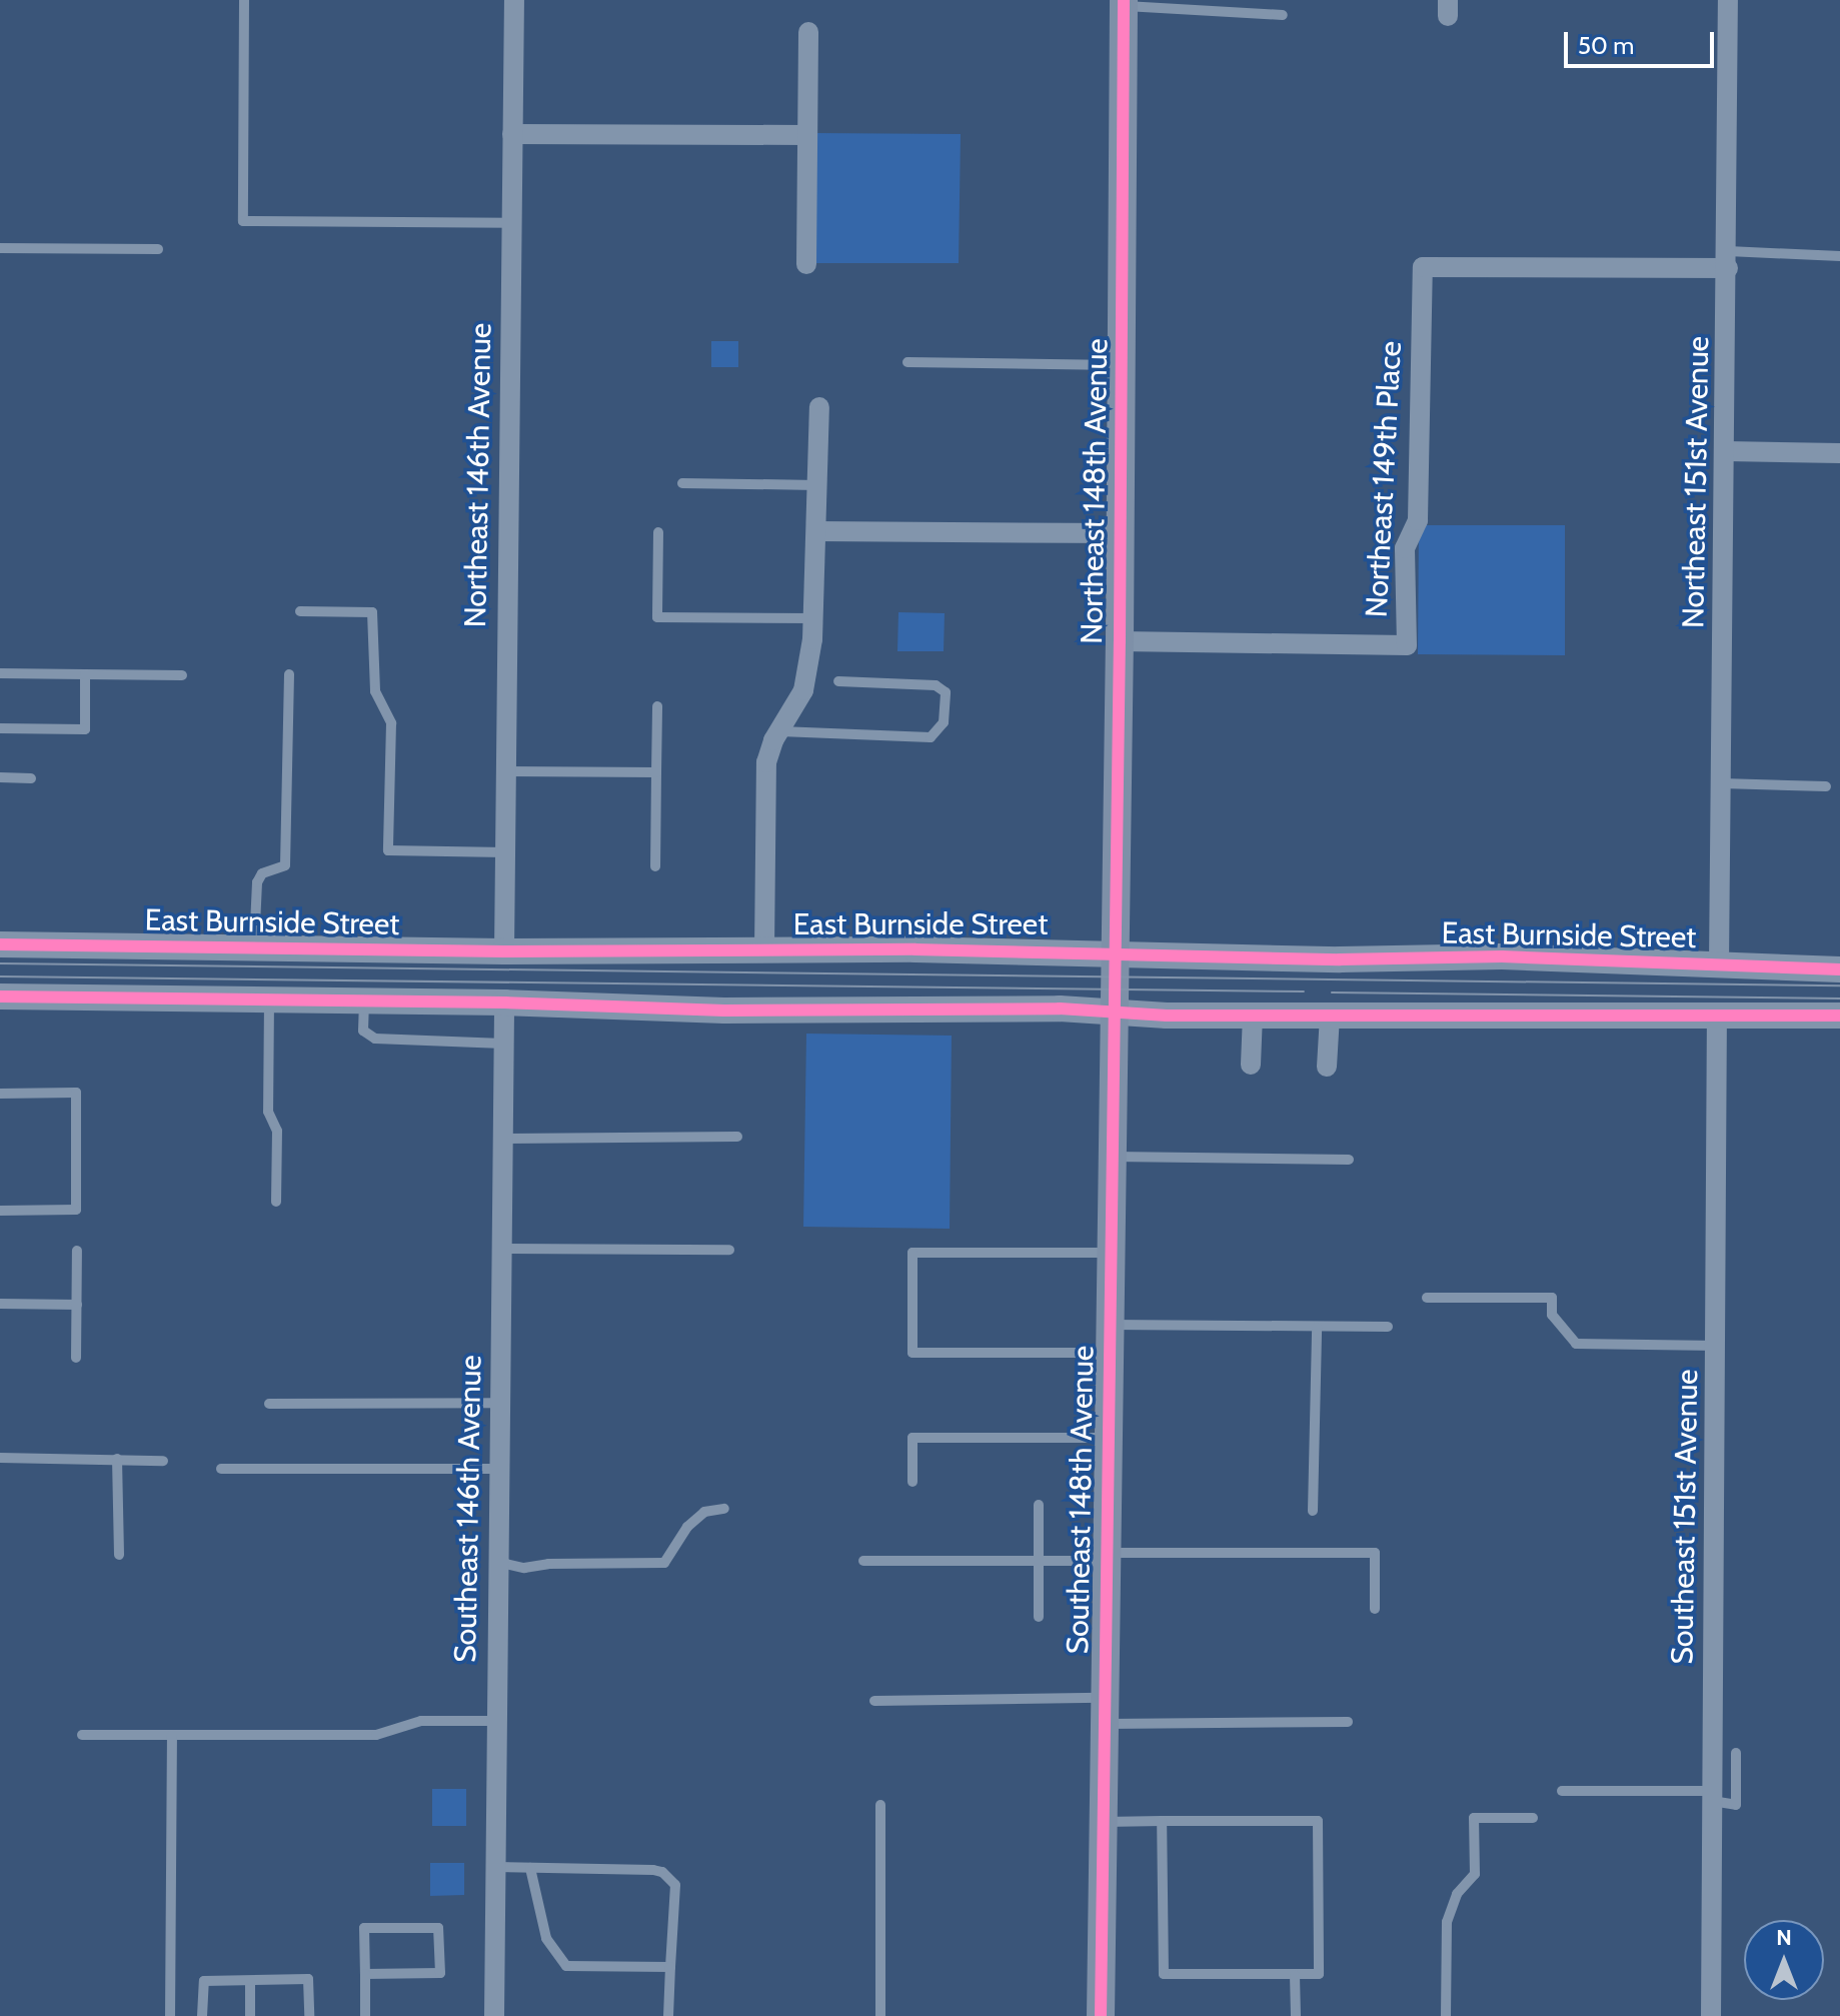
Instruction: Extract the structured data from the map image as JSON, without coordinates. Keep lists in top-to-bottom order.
{
  "streets": {
    "main road": ["Northeast 148th Avenue", "Southeast 148th Avenue"],
    "street": [
      "Northeast 146th Avenue",
      "Northeast 149th Place",
      "Northeast 151st Avenue",
      "East Burnside Street",
      "Southeast 146th Avenue",
      "Southeast 151st Avenue"
    ]
  },
  "crossings": [
    ["Northeast 146th Avenue", "East Burnside Street"],
    ["Northeast 149th Place", "Northeast 151st Avenue"],
    ["Northeast 149th Place", "Northeast 148th Avenue"],
    ["Northeast 151st Avenue", "East Burnside Street"],
    ["Northeast 148th Avenue", "East Burnside Street"],
    ["Northeast 148th Avenue", "Southeast 148th Avenue"]
  ],
  "scale_bar": "50 m",
  "north": "top"
}
